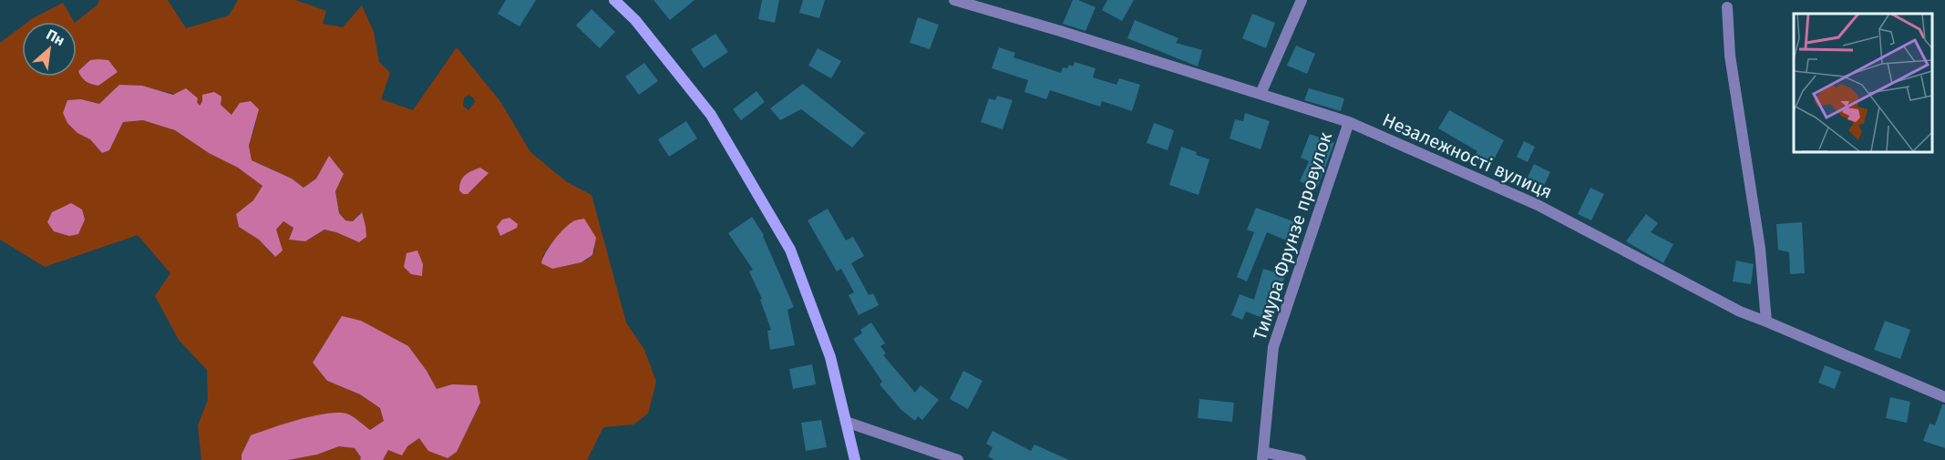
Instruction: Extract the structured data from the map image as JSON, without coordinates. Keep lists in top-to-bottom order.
{
  "streets": {
    "street": ["Незалежності вулиця", "Тимура Фрунзе провулок"]
  },
  "crossings": [
    ["Незалежності вулиця", "Тимура Фрунзе провулок"]
  ],
  "north": "top right"
}
